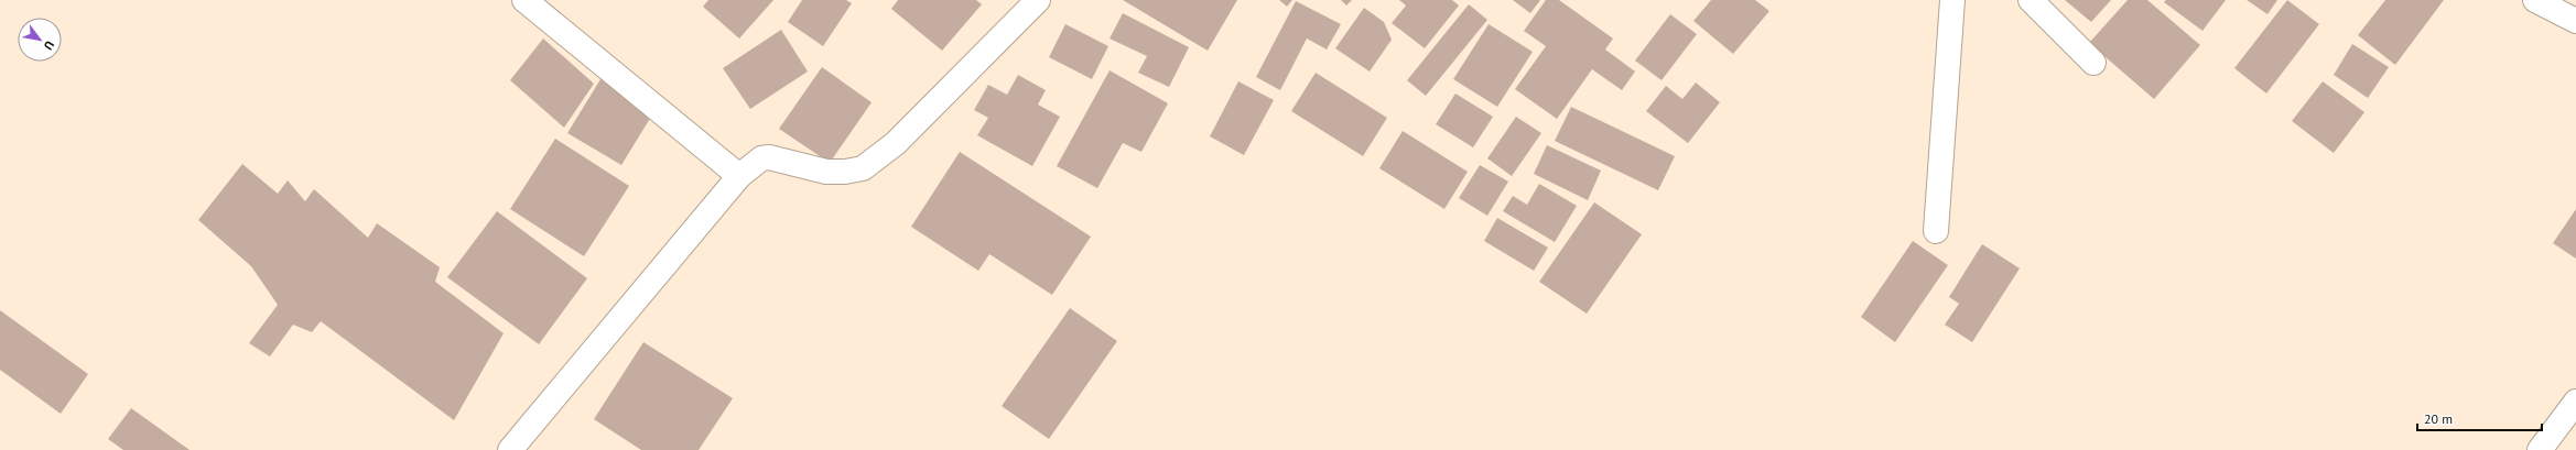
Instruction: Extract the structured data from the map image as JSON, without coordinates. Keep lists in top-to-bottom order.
{
  "scale_bar": "20 m",
  "north": "bottom right"
}
